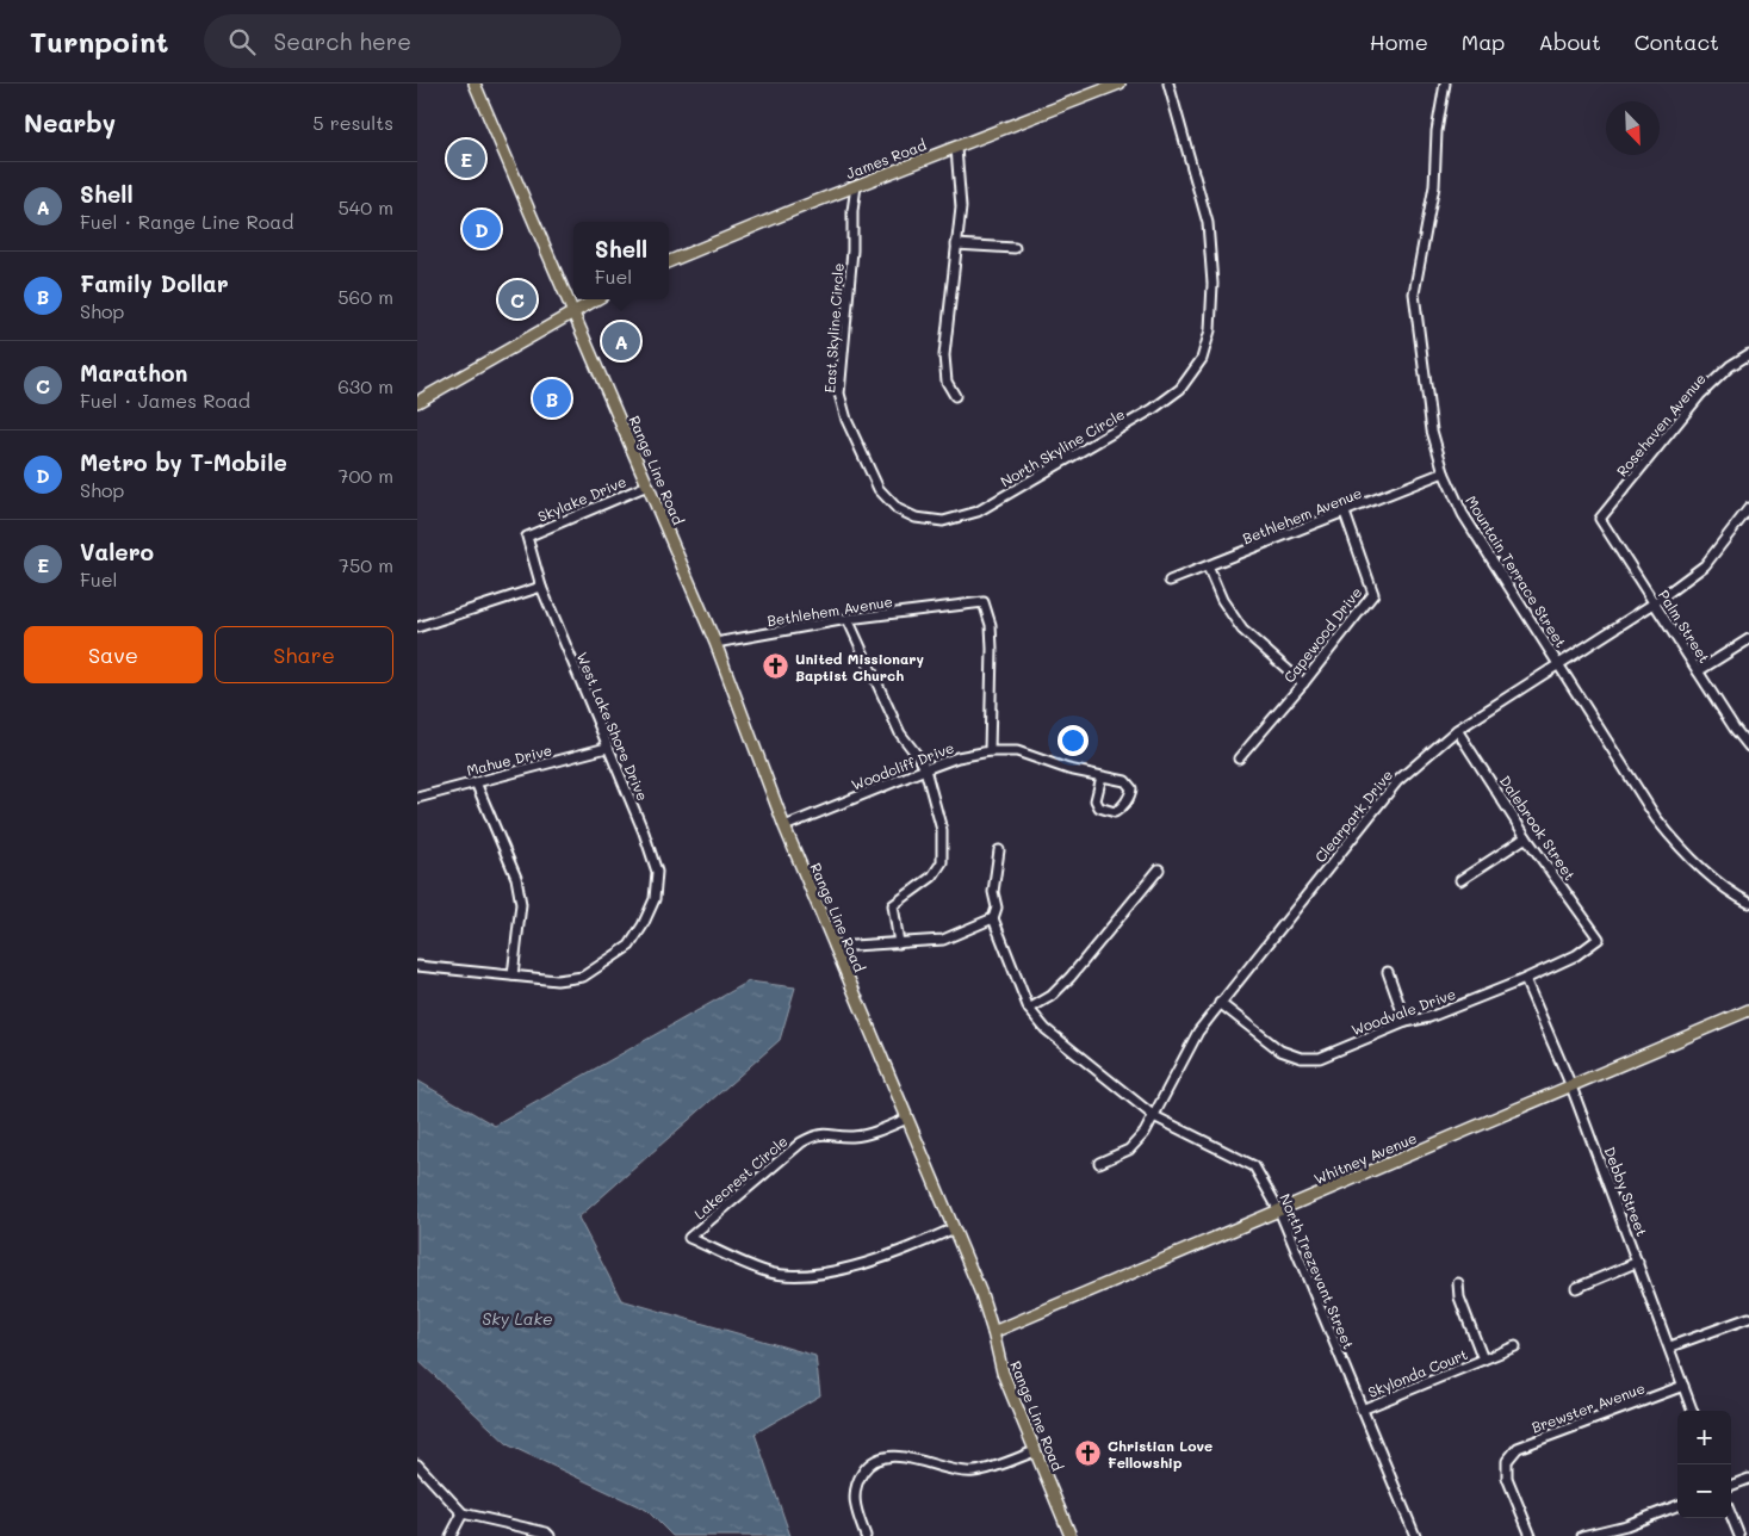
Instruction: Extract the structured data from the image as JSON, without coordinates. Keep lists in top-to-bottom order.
{
  "streets": {
    "main road": ["James Road", "Range Line Road", "Whitney Avenue"],
    "street": [
      "East Skyline Circle",
      "Rosehaven Avenue",
      "North Skyline Circle",
      "Skylake Drive",
      "Bethlehem Avenue",
      "Mountain Terrace Street",
      "Palm Street",
      "Capewood Drive",
      "West Lake Shore Drive",
      "Mahue Drive",
      "Woodcliff Drive",
      "Clearpark Drive",
      "Dalebrook Street",
      "Woodvale Drive",
      "Lakecrest Circle",
      "Debby Street",
      "North Trezevant Street",
      "Skylonda Court",
      "Brewster Avenue"
    ]
  },
  "crossings": [
    ["James Road", "East Skyline Circle"],
    ["East Skyline Circle", "North Skyline Circle"],
    ["Rosehaven Avenue", "Palm Street"],
    ["Range Line Road", "Skylake Drive"],
    ["Range Line Road", "Bethlehem Avenue"],
    ["Range Line Road", "Woodcliff Drive"],
    ["Range Line Road", "Whitney Avenue"],
    ["Range Line Road", "Lakecrest Circle"],
    ["Skylake Drive", "West Lake Shore Drive"],
    ["Bethlehem Avenue", "Mountain Terrace Street"],
    ["Bethlehem Avenue", "Capewood Drive"],
    ["Bethlehem Avenue", "Woodcliff Drive"],
    ["Mountain Terrace Street", "Clearpark Drive"],
    ["Palm Street", "Clearpark Drive"],
    ["West Lake Shore Drive", "Mahue Drive"],
    ["Clearpark Drive", "Dalebrook Street"],
    ["Clearpark Drive", "Woodvale Drive"],
    ["Clearpark Drive", "North Trezevant Street"],
    ["Dalebrook Street", "Woodvale Drive"],
    ["Woodvale Drive", "Debby Street"],
    ["Whitney Avenue", "Debby Street"],
    ["Whitney Avenue", "North Trezevant Street"],
    ["Debby Street", "Brewster Avenue"],
    ["North Trezevant Street", "Skylonda Court"]
  ],
  "water": ["Sky Lake"],
  "places": {
    "church": ["United Missionary Baptist Church", "Christian Love Fellowship"]
  },
  "north": "bottom right",
  "page": {
    "header": "Turnpoint",
    "search": "Search here",
    "nav": [
      "Home",
      "Map",
      "About",
      "Contact"
    ],
    "heading": ["Nearby", "5 results"],
    "pins": [
      "E",
      "D",
      "C",
      "A",
      "B"
    ],
    "list": [
      {
        "mark": "A",
        "name": "Shell",
        "note": "Fuel · Range Line Road",
        "value": "540 m"
      },
      {
        "mark": "B",
        "name": "Family Dollar",
        "note": "Shop",
        "value": "560 m"
      },
      {
        "mark": "C",
        "name": "Marathon",
        "note": "Fuel · James Road",
        "value": "630 m"
      },
      {
        "mark": "D",
        "name": "Metro by T-Mobile",
        "note": "Shop",
        "value": "700 m"
      },
      {
        "mark": "E",
        "name": "Valero",
        "note": "Fuel",
        "value": "750 m"
      }
    ],
    "popup": ["Shell", "Fuel"],
    "buttons": ["Save", "Share"],
    "map_buttons": ["+", "−"]
  }
}
